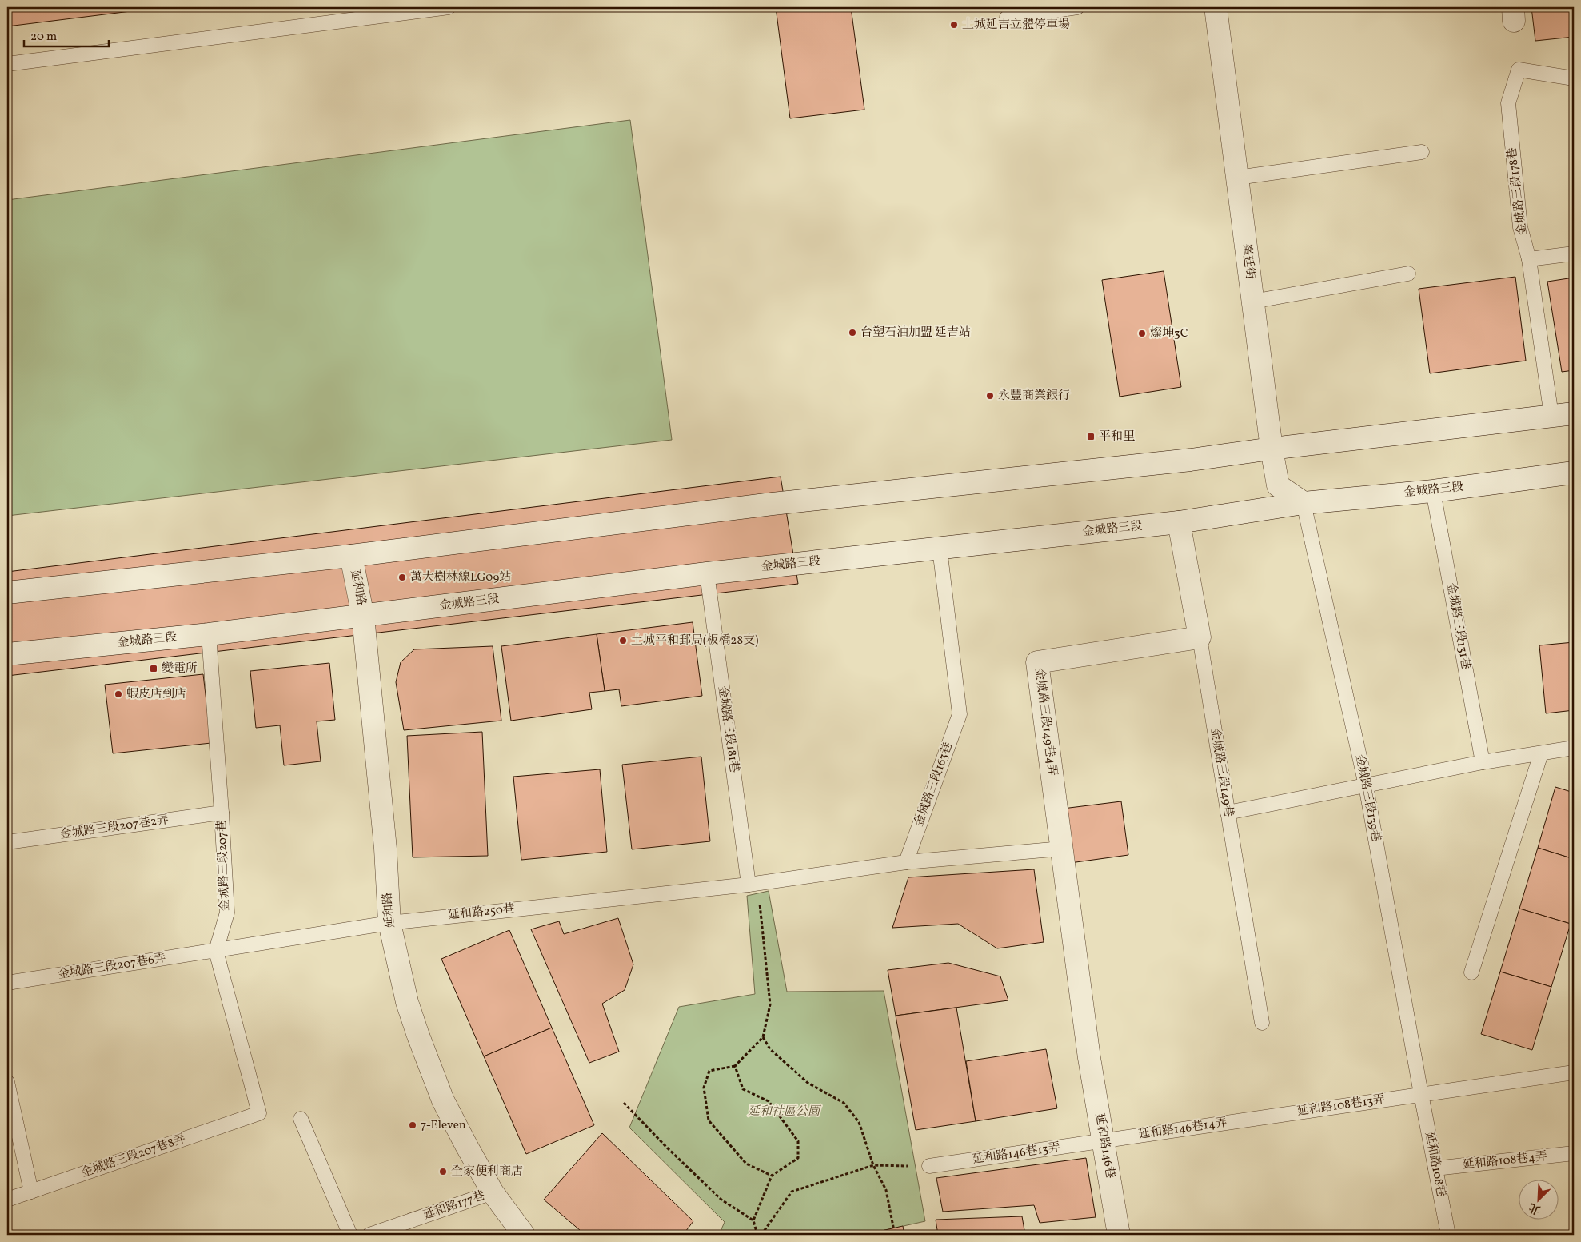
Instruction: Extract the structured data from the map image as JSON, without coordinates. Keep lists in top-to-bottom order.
{
  "streets": {
    "main road": [
      "峯廷街",
      "金城路三段",
      "延和路",
      "金城路三段149巷4弄",
      "金城路三段149巷",
      "延和路146巷"
    ],
    "lane": [
      "金城路三段178巷",
      "金城路三段131巷",
      "金城路三段181巷",
      "金城路三段163巷",
      "金城路三段139巷",
      "金城路三段207巷2弄",
      "金城路三段207巷",
      "延和路250巷",
      "金城路三段207巷6弄",
      "延和路108巷13弄",
      "延和路146巷14弄",
      "延和路146巷13弄",
      "金城路三段207巷8弄",
      "延和路108巷4弄",
      "延和路108巷",
      "延和路177巷"
    ]
  },
  "crossings": [
    ["峯廷街", "金城路三段"],
    ["峯廷街", "金城路三段139巷"],
    ["金城路三段", "延和路"],
    ["金城路三段", "金城路三段131巷"],
    ["金城路三段", "金城路三段181巷"],
    ["金城路三段", "金城路三段149巷"],
    ["金城路三段", "金城路三段163巷"],
    ["金城路三段", "金城路三段139巷"],
    ["金城路三段", "金城路三段207巷"],
    ["延和路", "延和路250巷"],
    ["延和路", "延和路177巷"],
    ["金城路三段149巷4弄", "金城路三段149巷"],
    ["金城路三段149巷4弄", "延和路146巷"],
    ["金城路三段181巷", "延和路250巷"],
    ["金城路三段139巷", "延和路108巷13弄"],
    ["金城路三段139巷", "延和路108巷"],
    ["金城路三段207巷2弄", "金城路三段207巷"],
    ["金城路三段207巷", "延和路250巷"],
    ["金城路三段207巷", "金城路三段207巷6弄"],
    ["金城路三段207巷", "金城路三段207巷8弄"],
    ["延和路250巷", "金城路三段207巷6弄"],
    ["延和路250巷", "金城路三段207巷8弄"],
    ["金城路三段207巷6弄", "金城路三段207巷8弄"],
    ["延和路108巷13弄", "延和路146巷14弄"],
    ["延和路108巷13弄", "延和路108巷"],
    ["延和路146巷14弄", "延和路146巷"],
    ["延和路146巷14弄", "延和路146巷13弄"],
    ["延和路146巷", "延和路146巷13弄"],
    ["延和路108巷4弄", "延和路108巷"]
  ],
  "parks": ["延和社區公園"],
  "places": {
    "other": [
      "土城延吉立體停車場",
      "台塑石油加盟 延吉站",
      "燦坤3C",
      "永豐商業銀行",
      "萬大樹林線LG09站",
      "土城平和郵局(板橋28支)",
      "蝦皮店到店",
      "7-Eleven",
      "全家便利商店"
    ],
    "transit": ["平和里", "變電所"]
  },
  "scale_bar": "20 m",
  "north": "bottom left"
}
